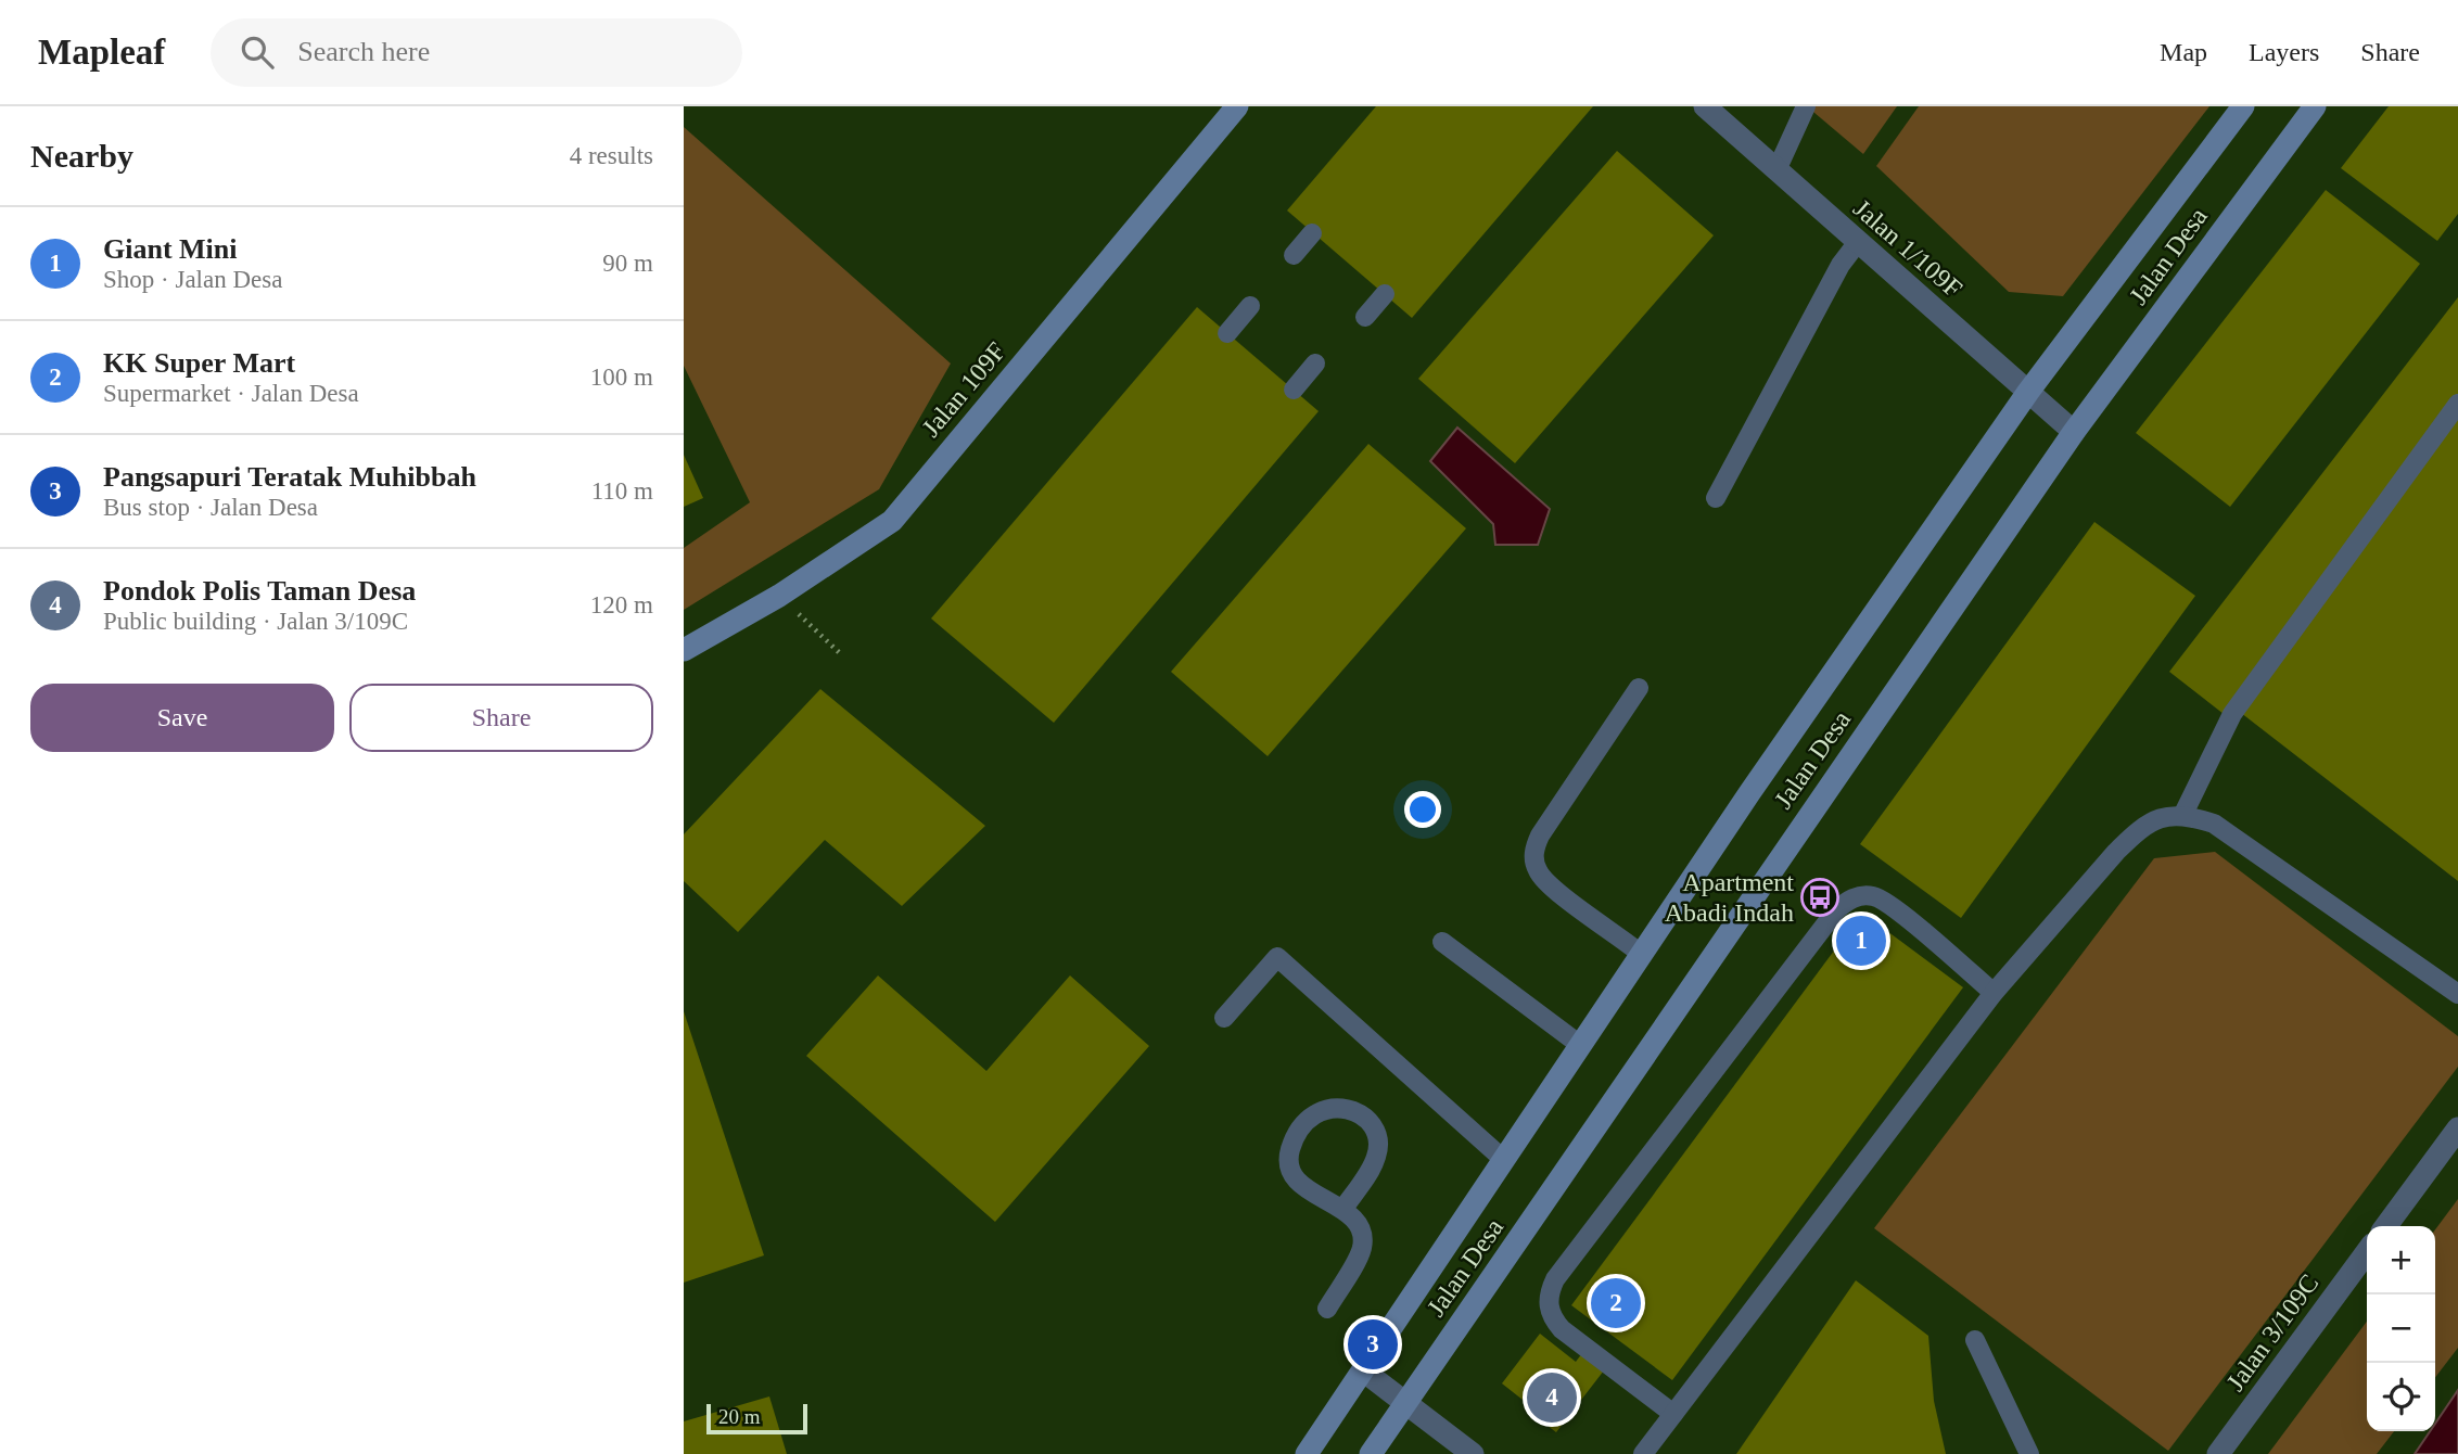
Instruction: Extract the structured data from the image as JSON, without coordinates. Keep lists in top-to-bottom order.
{
  "streets": {
    "main road": ["Jalan Desa", "Jalan 109F"],
    "street": ["Jalan 1/109F", "Jalan 3/109C"]
  },
  "crossings": [
    ["Jalan 1/109F", "Jalan Desa"]
  ],
  "places": {
    "bus stop": ["Apartment Abadi Indah"]
  },
  "scale_bar": "20 m",
  "page": {
    "header": "Mapleaf",
    "search": "Search here",
    "nav": ["Map", "Layers", "Share"],
    "heading": ["Nearby", "4 results"],
    "list": [
      {
        "mark": "1",
        "name": "Giant Mini",
        "note": "Shop · Jalan Desa",
        "value": "90 m"
      },
      {
        "mark": "2",
        "name": "KK Super Mart",
        "note": "Supermarket · Jalan Desa",
        "value": "100 m"
      },
      {
        "mark": "3",
        "name": "Pangsapuri Teratak Muhibbah",
        "note": "Bus stop · Jalan Desa",
        "value": "110 m"
      },
      {
        "mark": "4",
        "name": "Pondok Polis Taman Desa",
        "note": "Public building · Jalan 3/109C",
        "value": "120 m"
      }
    ],
    "buttons": ["Save", "Share"],
    "pins": [
      "1",
      "2",
      "3",
      "4"
    ],
    "map_buttons": ["+", "−"],
    "scale": "20 m"
  }
}
